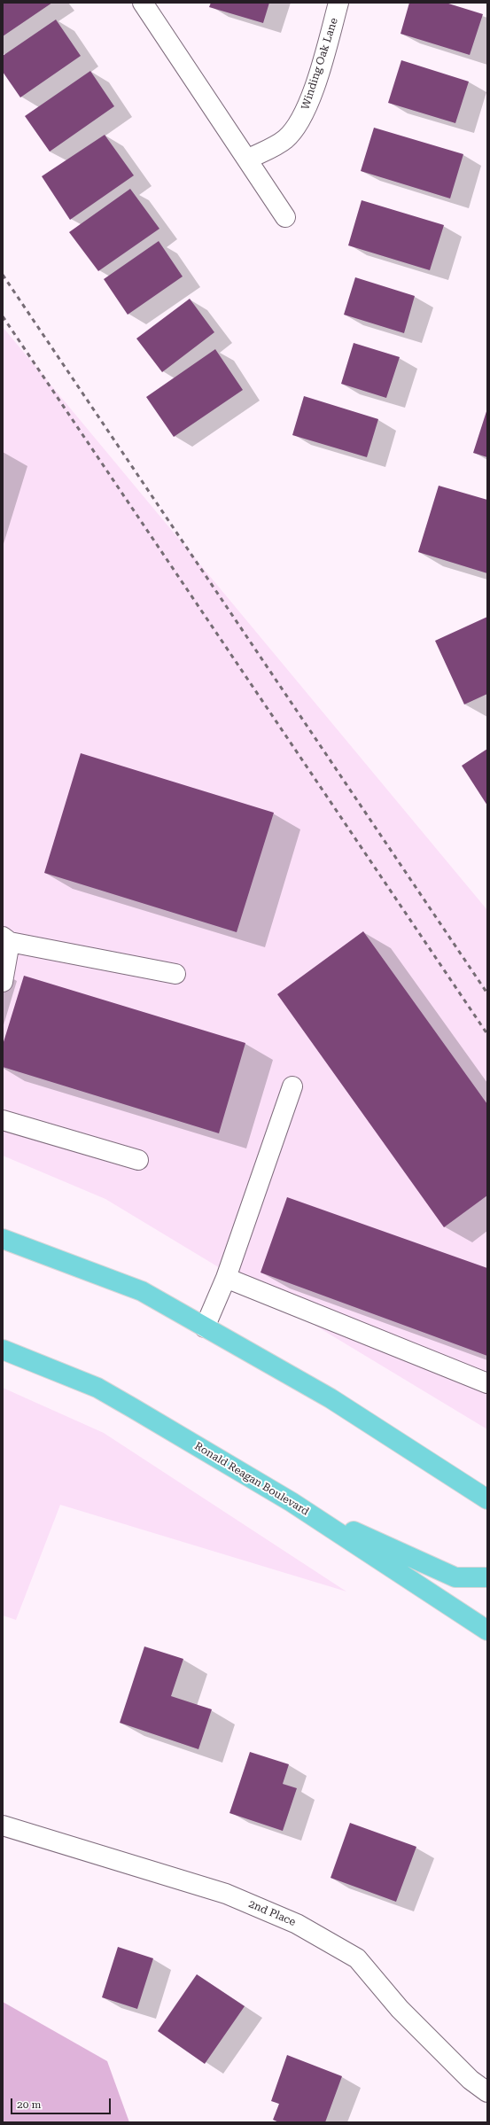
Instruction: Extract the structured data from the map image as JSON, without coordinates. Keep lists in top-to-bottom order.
{
  "streets": {
    "main road": ["Ronald Reagan Boulevard"],
    "street": ["Winding Oak Lane", "2nd Place"]
  },
  "scale_bar": "20 m"
}
